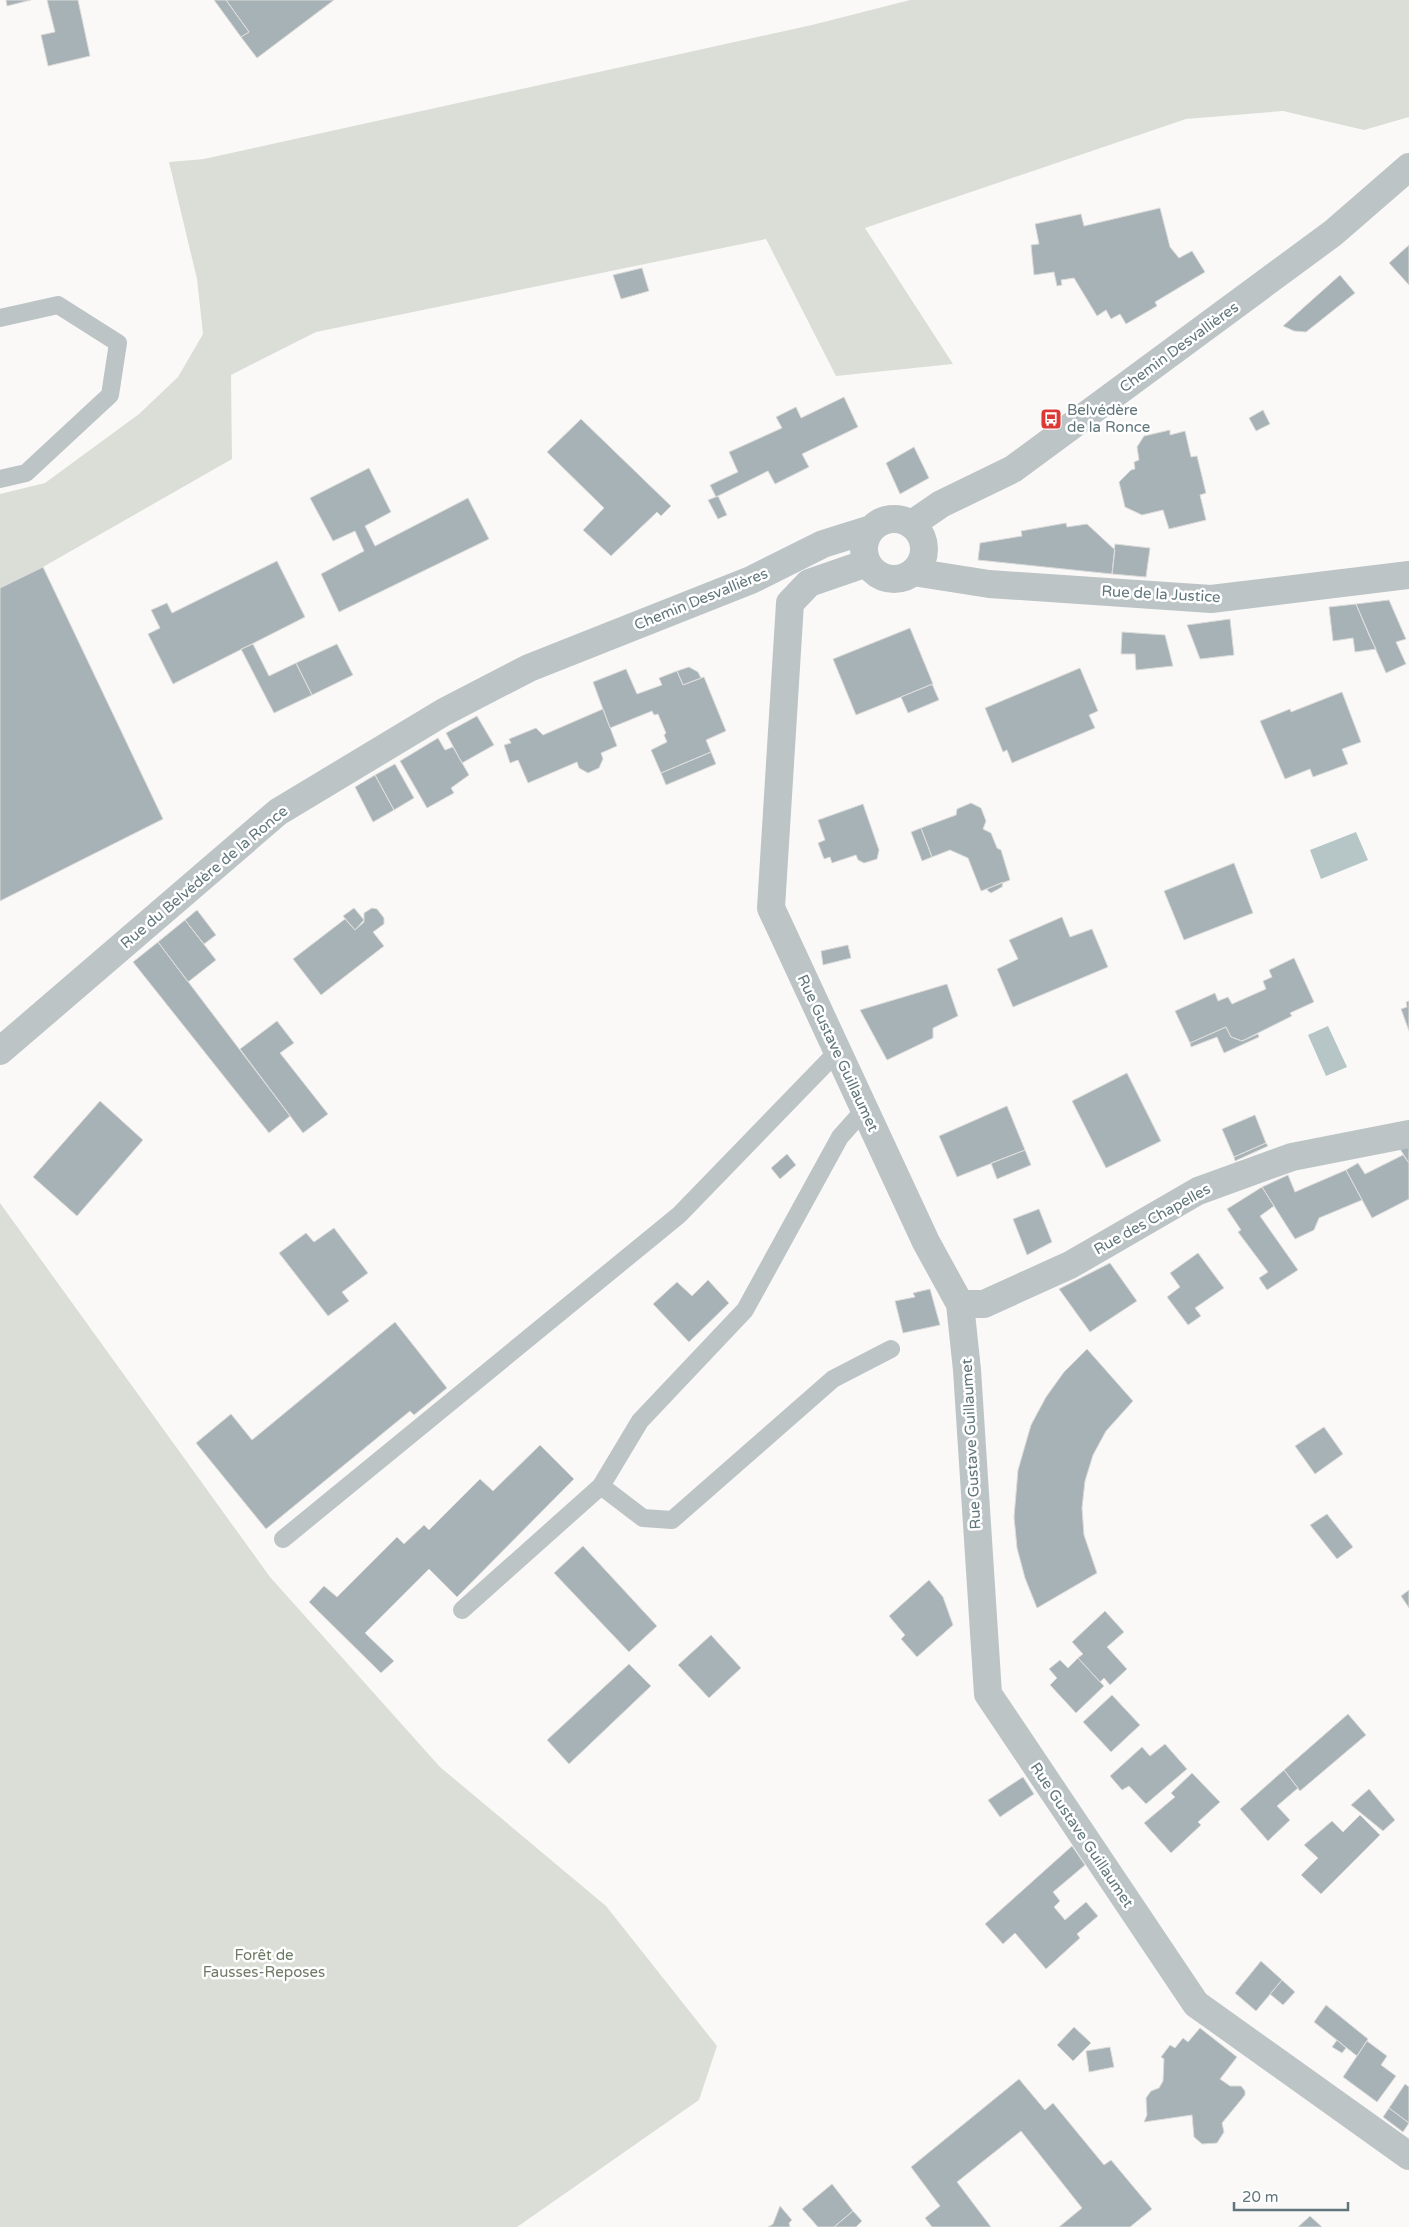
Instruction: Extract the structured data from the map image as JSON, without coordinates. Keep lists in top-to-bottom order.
{
  "streets": {
    "street": [
      "Chemin Desvallières",
      "Rue de la Justice",
      "Rue du Belvédère de la Ronce",
      "Rue Gustave Guillaumet",
      "Rue des Chapelles"
    ]
  },
  "crossings": [
    ["Chemin Desvallières", "Rue de la Justice"],
    ["Chemin Desvallières", "Rue du Belvédère de la Ronce"],
    ["Rue Gustave Guillaumet", "Rue des Chapelles"]
  ],
  "parks": ["Forêt de Fausses-Reposes"],
  "places": {
    "bus stop": ["Belvédère de la Ronce"]
  },
  "scale_bar": "20 m"
}
